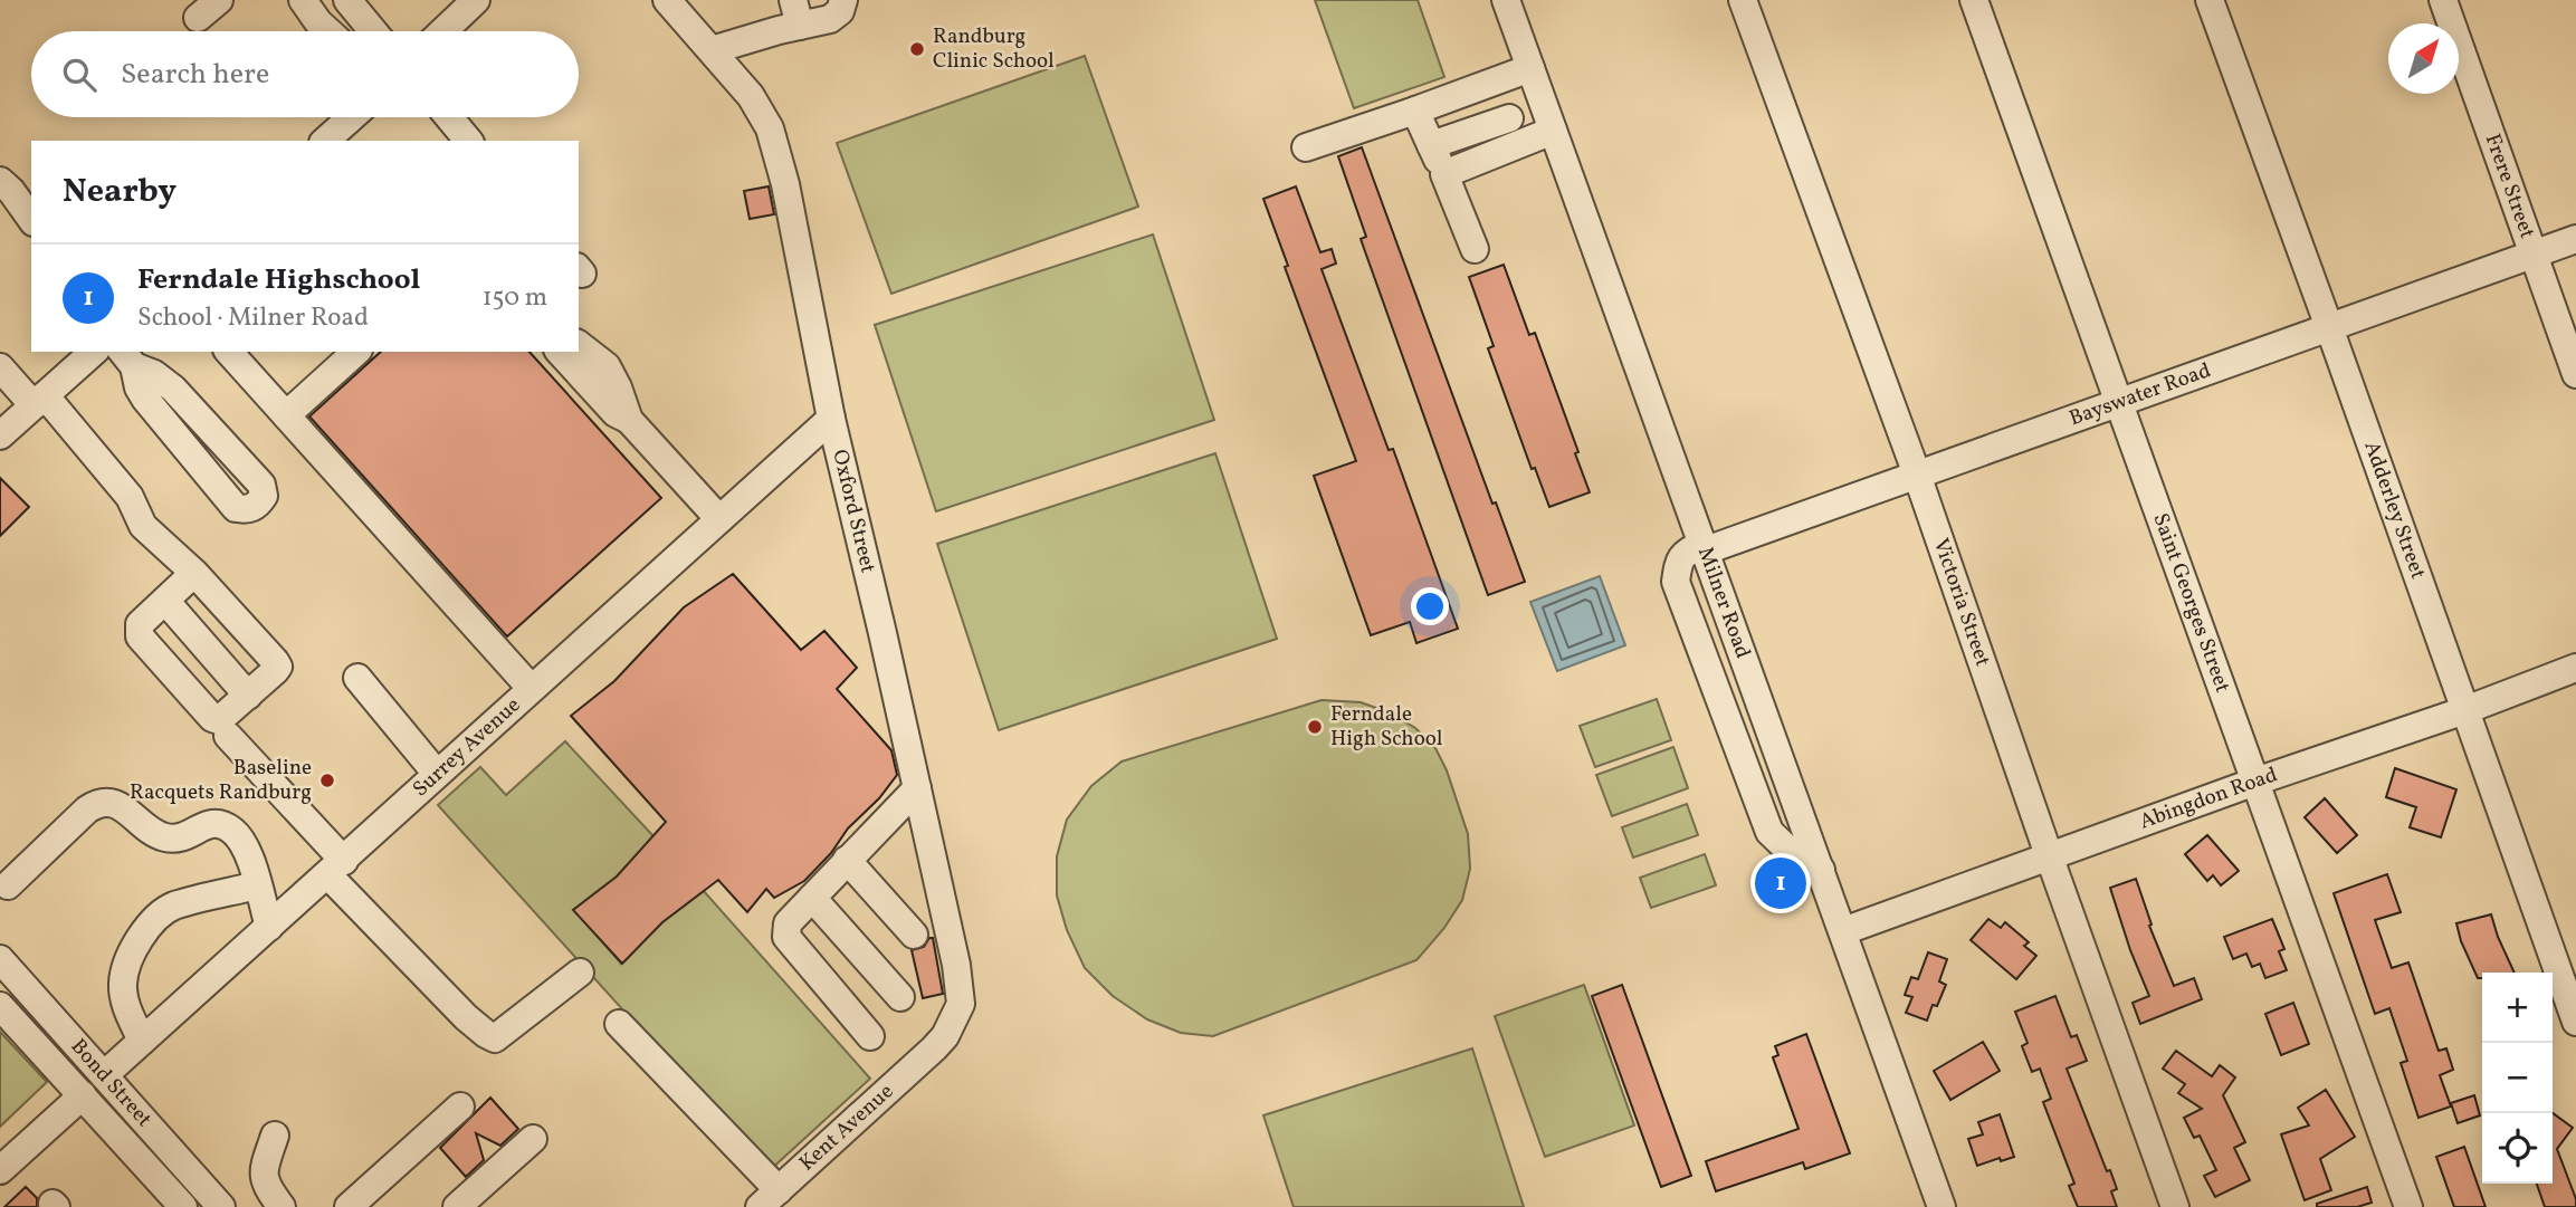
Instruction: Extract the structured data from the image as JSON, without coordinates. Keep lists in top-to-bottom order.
{
  "streets": {
    "street": [
      "Frere Street",
      "Bayswater Road",
      "Adderley Street",
      "Oxford Street",
      "Milner Road",
      "Victoria Street",
      "Saint Georges Street",
      "Surrey Avenue",
      "Abingdon Road",
      "Bond Street",
      "Kent Avenue"
    ]
  },
  "crossings": [
    ["Frere Street", "Bayswater Road"],
    ["Bayswater Road", "Adderley Street"],
    ["Bayswater Road", "Milner Road"],
    ["Bayswater Road", "Victoria Street"],
    ["Bayswater Road", "Saint Georges Street"],
    ["Adderley Street", "Abingdon Road"],
    ["Oxford Street", "Surrey Avenue"],
    ["Oxford Street", "Kent Avenue"],
    ["Milner Road", "Abingdon Road"],
    ["Victoria Street", "Abingdon Road"],
    ["Saint Georges Street", "Abingdon Road"],
    ["Surrey Avenue", "Bond Street"]
  ],
  "places": ["Randburg Clinic School", "Ferndale High School", "Baseline Racquets Randburg"],
  "north": "top right",
  "page": {
    "search": "Search here",
    "heading": "Nearby",
    "list": [
      {
        "mark": "1",
        "name": "Ferndale Highschool",
        "note": "School · Milner Road",
        "value": "150 m"
      }
    ],
    "pins": "1",
    "map_buttons": ["+", "−"]
  }
}
